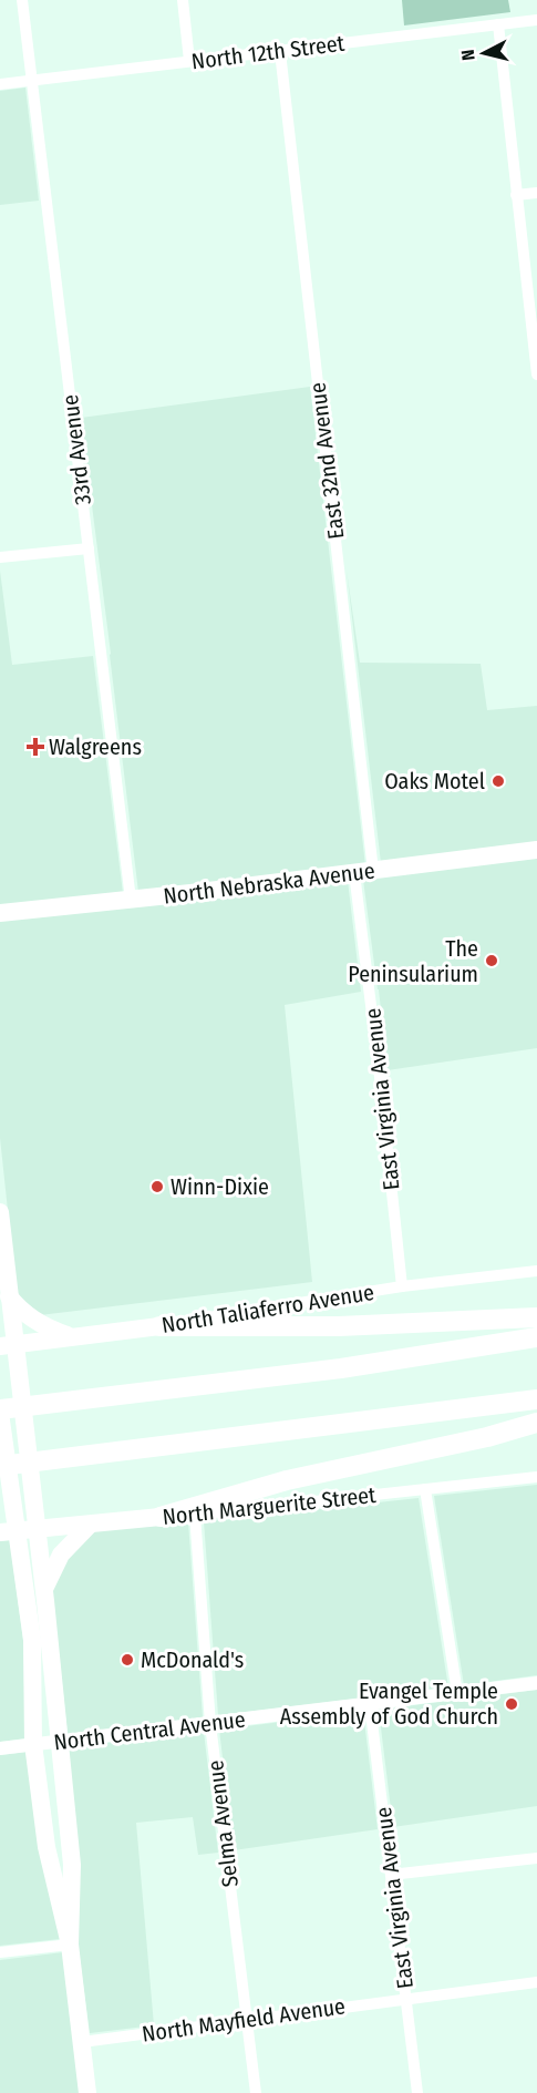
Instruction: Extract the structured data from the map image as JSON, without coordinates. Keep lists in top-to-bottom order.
{
  "streets": {
    "main road": ["North Nebraska Avenue", "North Taliaferro Avenue", "North Marguerite Street"],
    "street": [
      "North 12th Street",
      "33rd Avenue",
      "East 32nd Avenue",
      "East Virginia Avenue",
      "North Central Avenue",
      "Selma Avenue",
      "North Mayfield Avenue"
    ]
  },
  "crossings": [
    ["North 12th Street", "33rd Avenue"],
    ["North 12th Street", "East 32nd Avenue"],
    ["33rd Avenue", "North Nebraska Avenue"],
    ["East 32nd Avenue", "North Nebraska Avenue"],
    ["North Nebraska Avenue", "East Virginia Avenue"],
    ["East Virginia Avenue", "North Taliaferro Avenue"],
    ["East Virginia Avenue", "North Central Avenue"],
    ["East Virginia Avenue", "North Mayfield Avenue"],
    ["North Marguerite Street", "Selma Avenue"],
    ["North Central Avenue", "Selma Avenue"],
    ["Selma Avenue", "North Mayfield Avenue"]
  ],
  "places": {
    "health": ["Walgreens"],
    "other": [
      "Oaks Motel",
      "The Peninsularium",
      "Winn-Dixie",
      "McDonald's",
      "Evangel Temple Assembly of God Church"
    ]
  },
  "north": "left"
}
